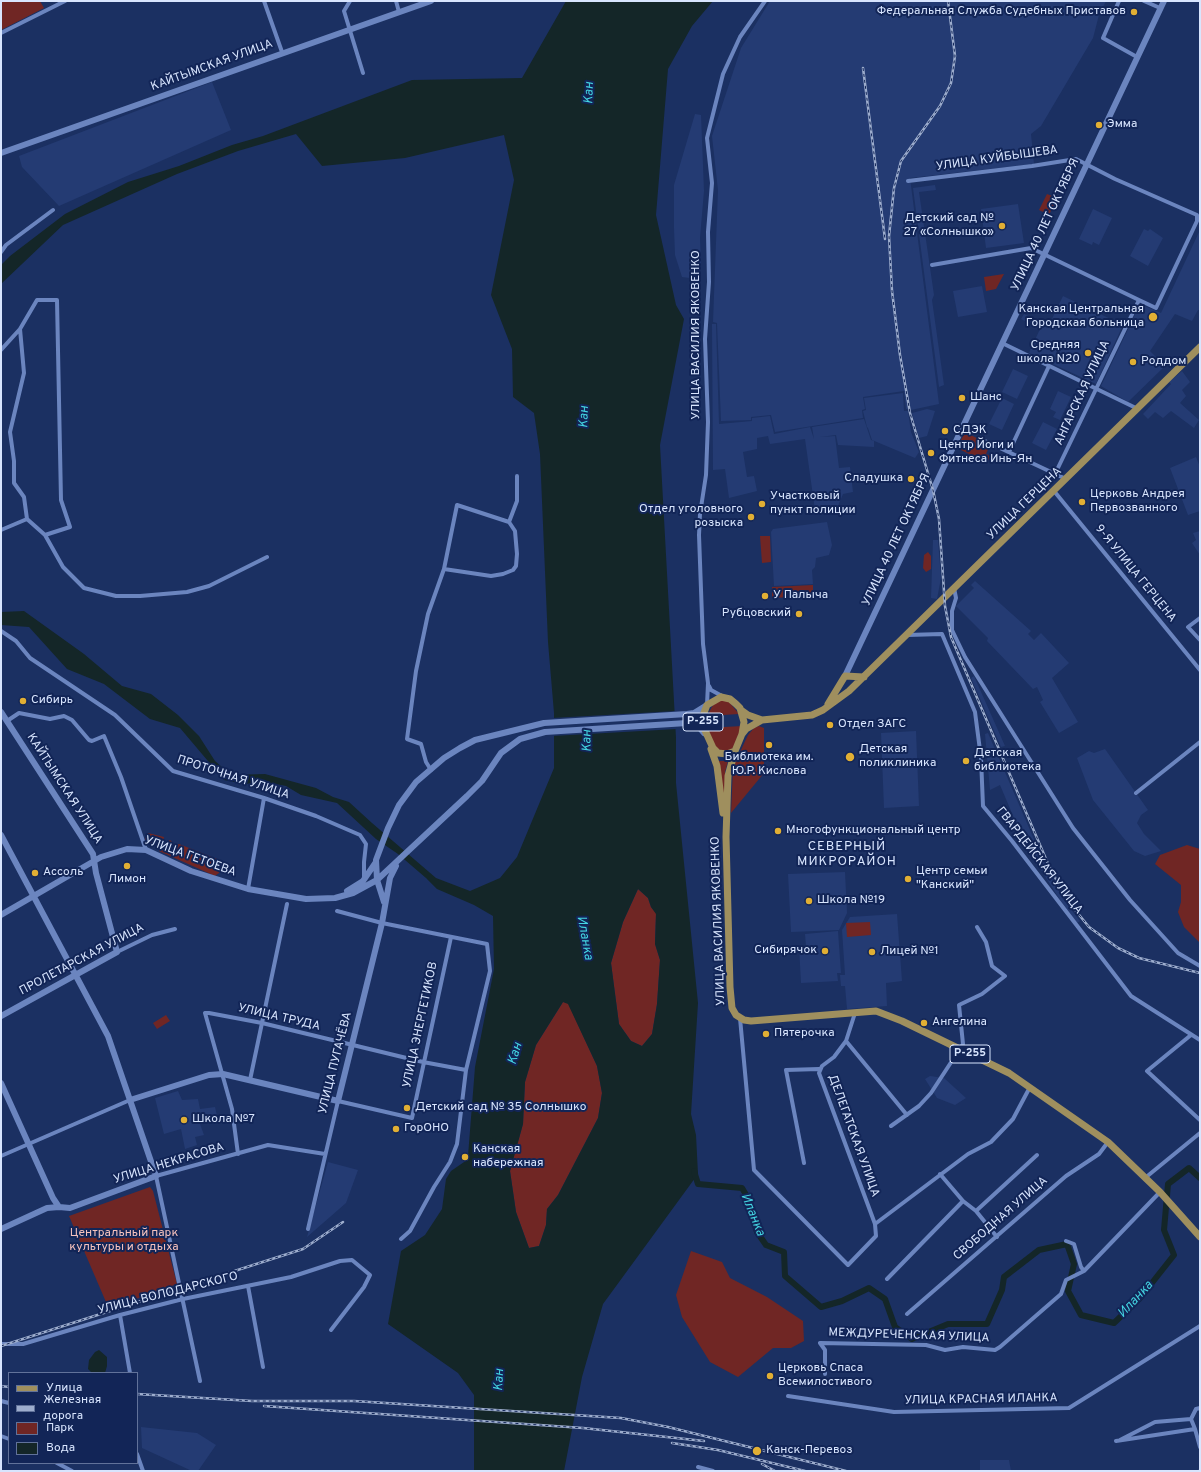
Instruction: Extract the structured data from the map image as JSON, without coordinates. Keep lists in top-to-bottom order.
{
  "streets": {
    "main road": [
      "КАЙТЫМСКАЯ УЛИЦА",
      "УЛИЦА 40 ЛЕТ ОКТЯБРЯ",
      "УЛИЦА ВАСИЛИЯ ЯКОВЕНКО",
      "УЛИЦА ГЕРЦЕНА",
      "Р-255",
      "УЛИЦА ГЕТОЕВА",
      "ПРОЛЕТАРСКАЯ УЛИЦА",
      "УЛИЦА ПУГАЧЁВА",
      "УЛИЦА НЕКРАСОВА"
    ],
    "street": [
      "УЛИЦА КУЙБЫШЕВА",
      "АНГАРСКАЯ УЛИЦА",
      "9-Я УЛИЦА ГЕРЦЕНА",
      "ПРОТОЧНАЯ УЛИЦА",
      "ГВАРДЕЙСКАЯ УЛИЦА",
      "УЛИЦА ТРУДА",
      "УЛИЦА ЭНЕРГЕТИКОВ",
      "ДЕЛЕГАТСКАЯ УЛИЦА",
      "СВОБОДНАЯ УЛИЦА",
      "УЛИЦА ВОЛОДАРСКОГО",
      "МЕЖДУРЕЧЕНСКАЯ УЛИЦА",
      "УЛИЦА КРАСНАЯ ИЛАНКА"
    ]
  },
  "crossings": [
    ["КАЙТЫМСКАЯ УЛИЦА", "УЛИЦА ГЕТОЕВА"],
    ["КАЙТЫМСКАЯ УЛИЦА", "ПРОЛЕТАРСКАЯ УЛИЦА"],
    ["УЛИЦА КУЙБЫШЕВА", "УЛИЦА 40 ЛЕТ ОКТЯБРЯ"],
    ["УЛИЦА КУЙБЫШЕВА", "АНГАРСКАЯ УЛИЦА"],
    ["УЛИЦА ВАСИЛИЯ ЯКОВЕНКО", "Р-255"],
    ["УЛИЦА ВАСИЛИЯ ЯКОВЕНКО", "ДЕЛЕГАТСКАЯ УЛИЦА"],
    ["УЛИЦА ГЕРЦЕНА", "9-Я УЛИЦА ГЕРЦЕНА"],
    ["УЛИЦА ГЕРЦЕНА", "ГВАРДЕЙСКАЯ УЛИЦА"],
    ["Р-255", "УЛИЦА ПУГАЧЁВА"],
    ["Р-255", "ДЕЛЕГАТСКАЯ УЛИЦА"],
    ["Р-255", "СВОБОДНАЯ УЛИЦА"],
    ["УЛИЦА ТРУДА", "УЛИЦА ЭНЕРГЕТИКОВ"],
    ["УЛИЦА ТРУДА", "УЛИЦА ПУГАЧЁВА"],
    ["УЛИЦА ЭНЕРГЕТИКОВ", "УЛИЦА ПУГАЧЁВА"],
    ["УЛИЦА ПУГАЧЁВА", "УЛИЦА НЕКРАСОВА"]
  ],
  "districts": ["СЕВЕРНЫЙ МИКРОРАЙОН"],
  "water": ["Кан", "Иланка"],
  "parks": ["Центральный парк культуры и отдыха"],
  "places": [
    "Федеральная Служба Судебных Приставов",
    "Эмма",
    "Детский сад № 27 «Солнышко»",
    "Канская Центральная Городская больница",
    "Средняя школа N20",
    "Роддом",
    "Шанс",
    "СДЭК",
    "Центр Йоги и Фитнеса Инь-Ян",
    "Сладушка",
    "Церковь Андрея Первозванного",
    "Участковый пункт полиции",
    "Отдел уголовного розыска",
    "У Палыча",
    "Рубцовский",
    "Сибирь",
    "Отдел ЗАГС",
    "Библиотека им. Ю.Р. Кислова",
    "Детская поликлиника",
    "Детская библиотека",
    "Многофункциональный центр",
    "Лимон",
    "Ассоль",
    "Центр семьи \"Канский\"",
    "Школа №19",
    "Сибирячок",
    "Лицей №1",
    "Ангелина",
    "Пятерочка",
    "Детский сад № 35 Солнышко",
    "Школа №7",
    "ГорОНО",
    "Канская набережная",
    "Церковь Спаса Всемилостивого",
    "Канск-Перевоз"
  ],
  "legend": [
    "Улица",
    "Железная дорога",
    "Парк",
    "Вода"
  ]
}
